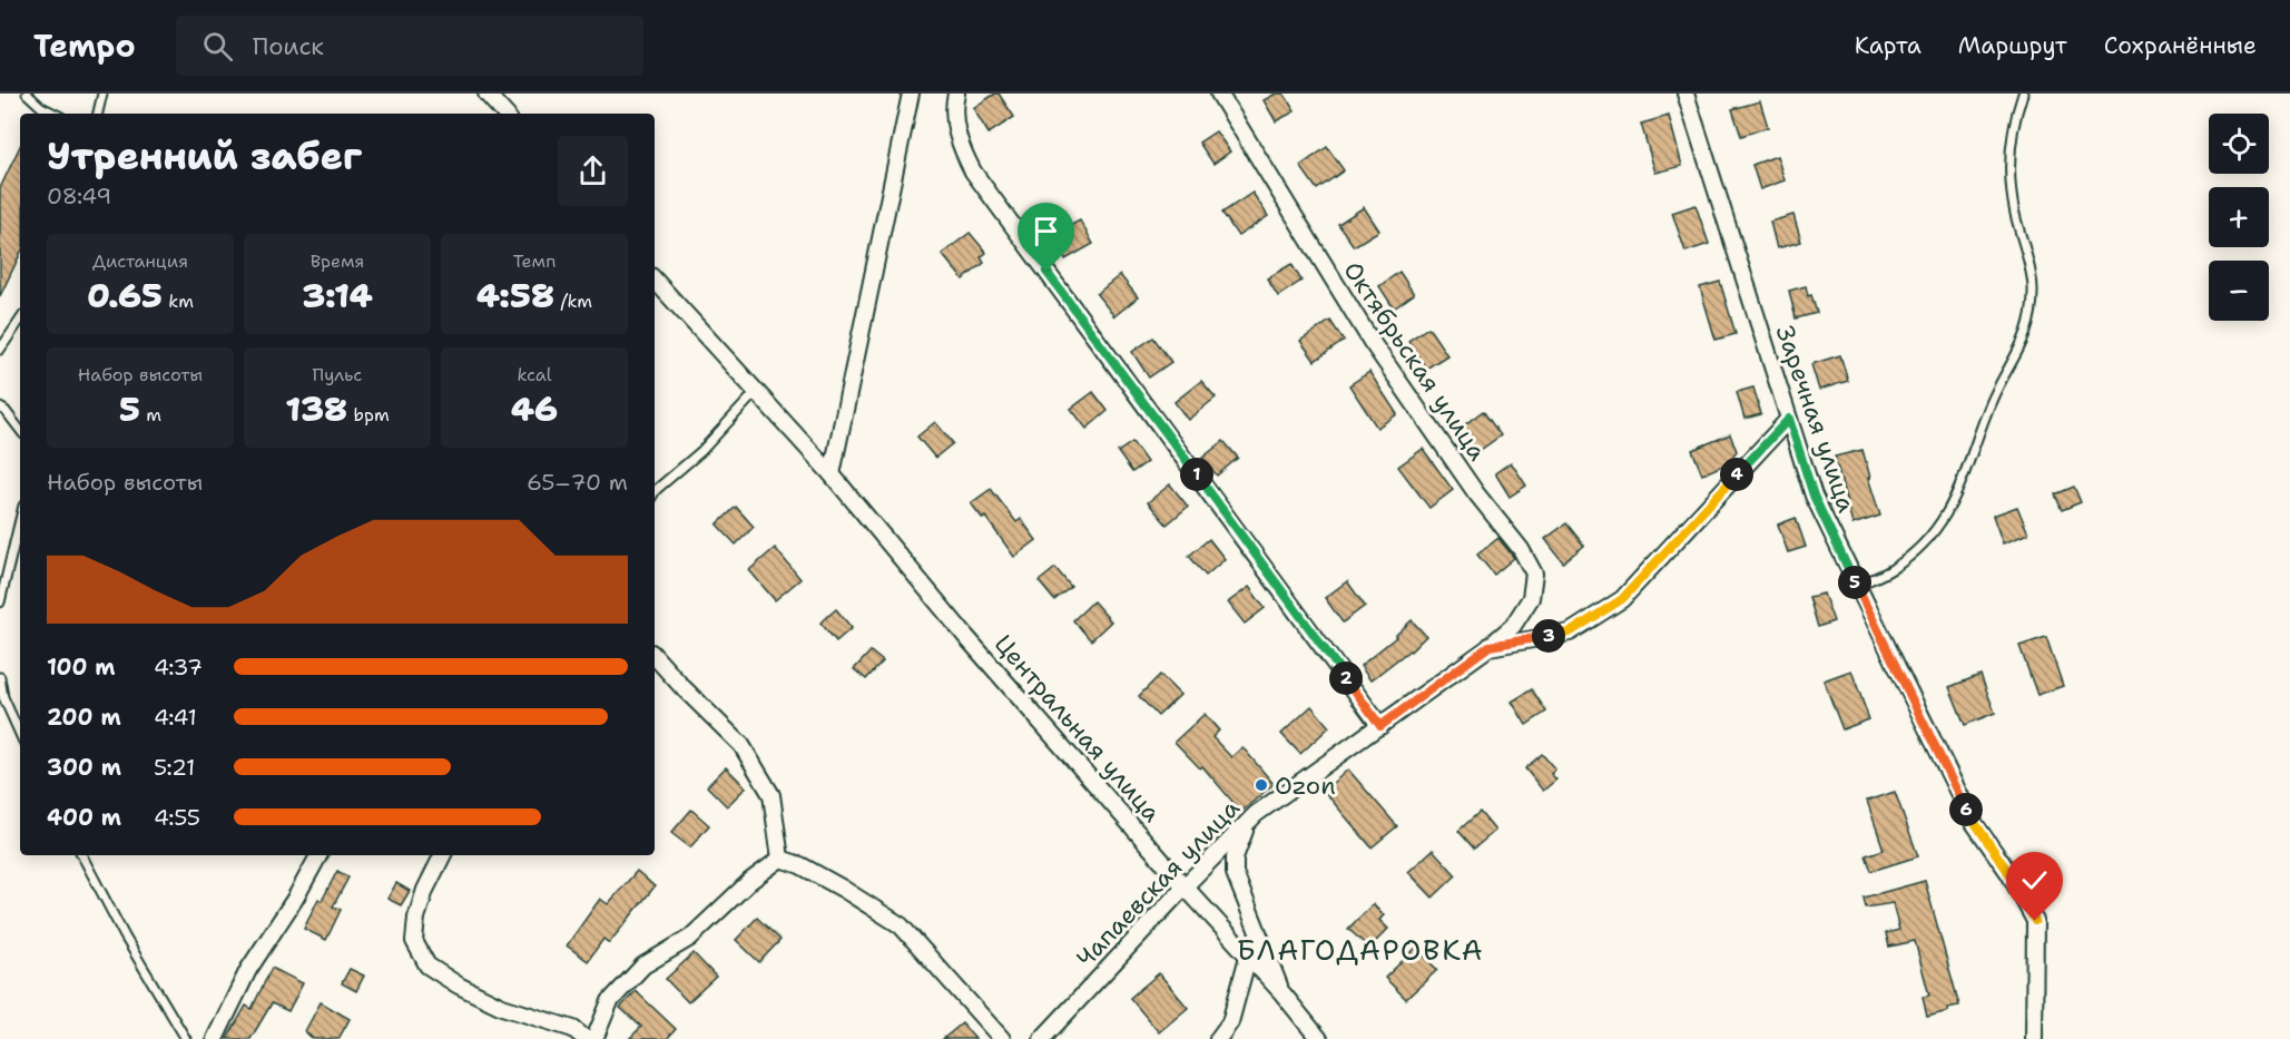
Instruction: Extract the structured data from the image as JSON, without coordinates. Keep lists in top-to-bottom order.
{
  "streets": {
    "street": [
      "Октябрьская улица",
      "Заречная улица",
      "Центральная улица",
      "Чапаевская улица"
    ]
  },
  "crossings": [
    ["Октябрьская улица", "Чапаевская улица"],
    ["Заречная улица", "Чапаевская улица"],
    ["Центральная улица", "Чапаевская улица"]
  ],
  "districts": ["БЛАГОДАРОВКА"],
  "places": ["Ozon"],
  "page": {
    "header": "Tempo",
    "search": "Поиск",
    "nav": ["Карта", "Маршрут", "Сохранённые"],
    "map_buttons": ["+", "−"],
    "heading": ["Утренний забег", "08:49"],
    "stats": [
      ["Дистанция", "0.65 km"],
      ["Время", "3:14"],
      ["Темп", "4:58 /km"],
      ["Набор высоты", "5 m"],
      ["Пульс", "138 bpm"],
      ["kcal", "46"]
    ],
    "chart": ["Набор высоты", "65–70 m"],
    "pins": [
      "1",
      "4",
      "5",
      "3",
      "2",
      "6"
    ],
    "list": [
      {
        "name": "100 m",
        "note": "4:37"
      },
      {
        "name": "200 m",
        "note": "4:41"
      },
      {
        "name": "300 m",
        "note": "5:21"
      },
      {
        "name": "400 m",
        "note": "4:55"
      }
    ]
  }
}
